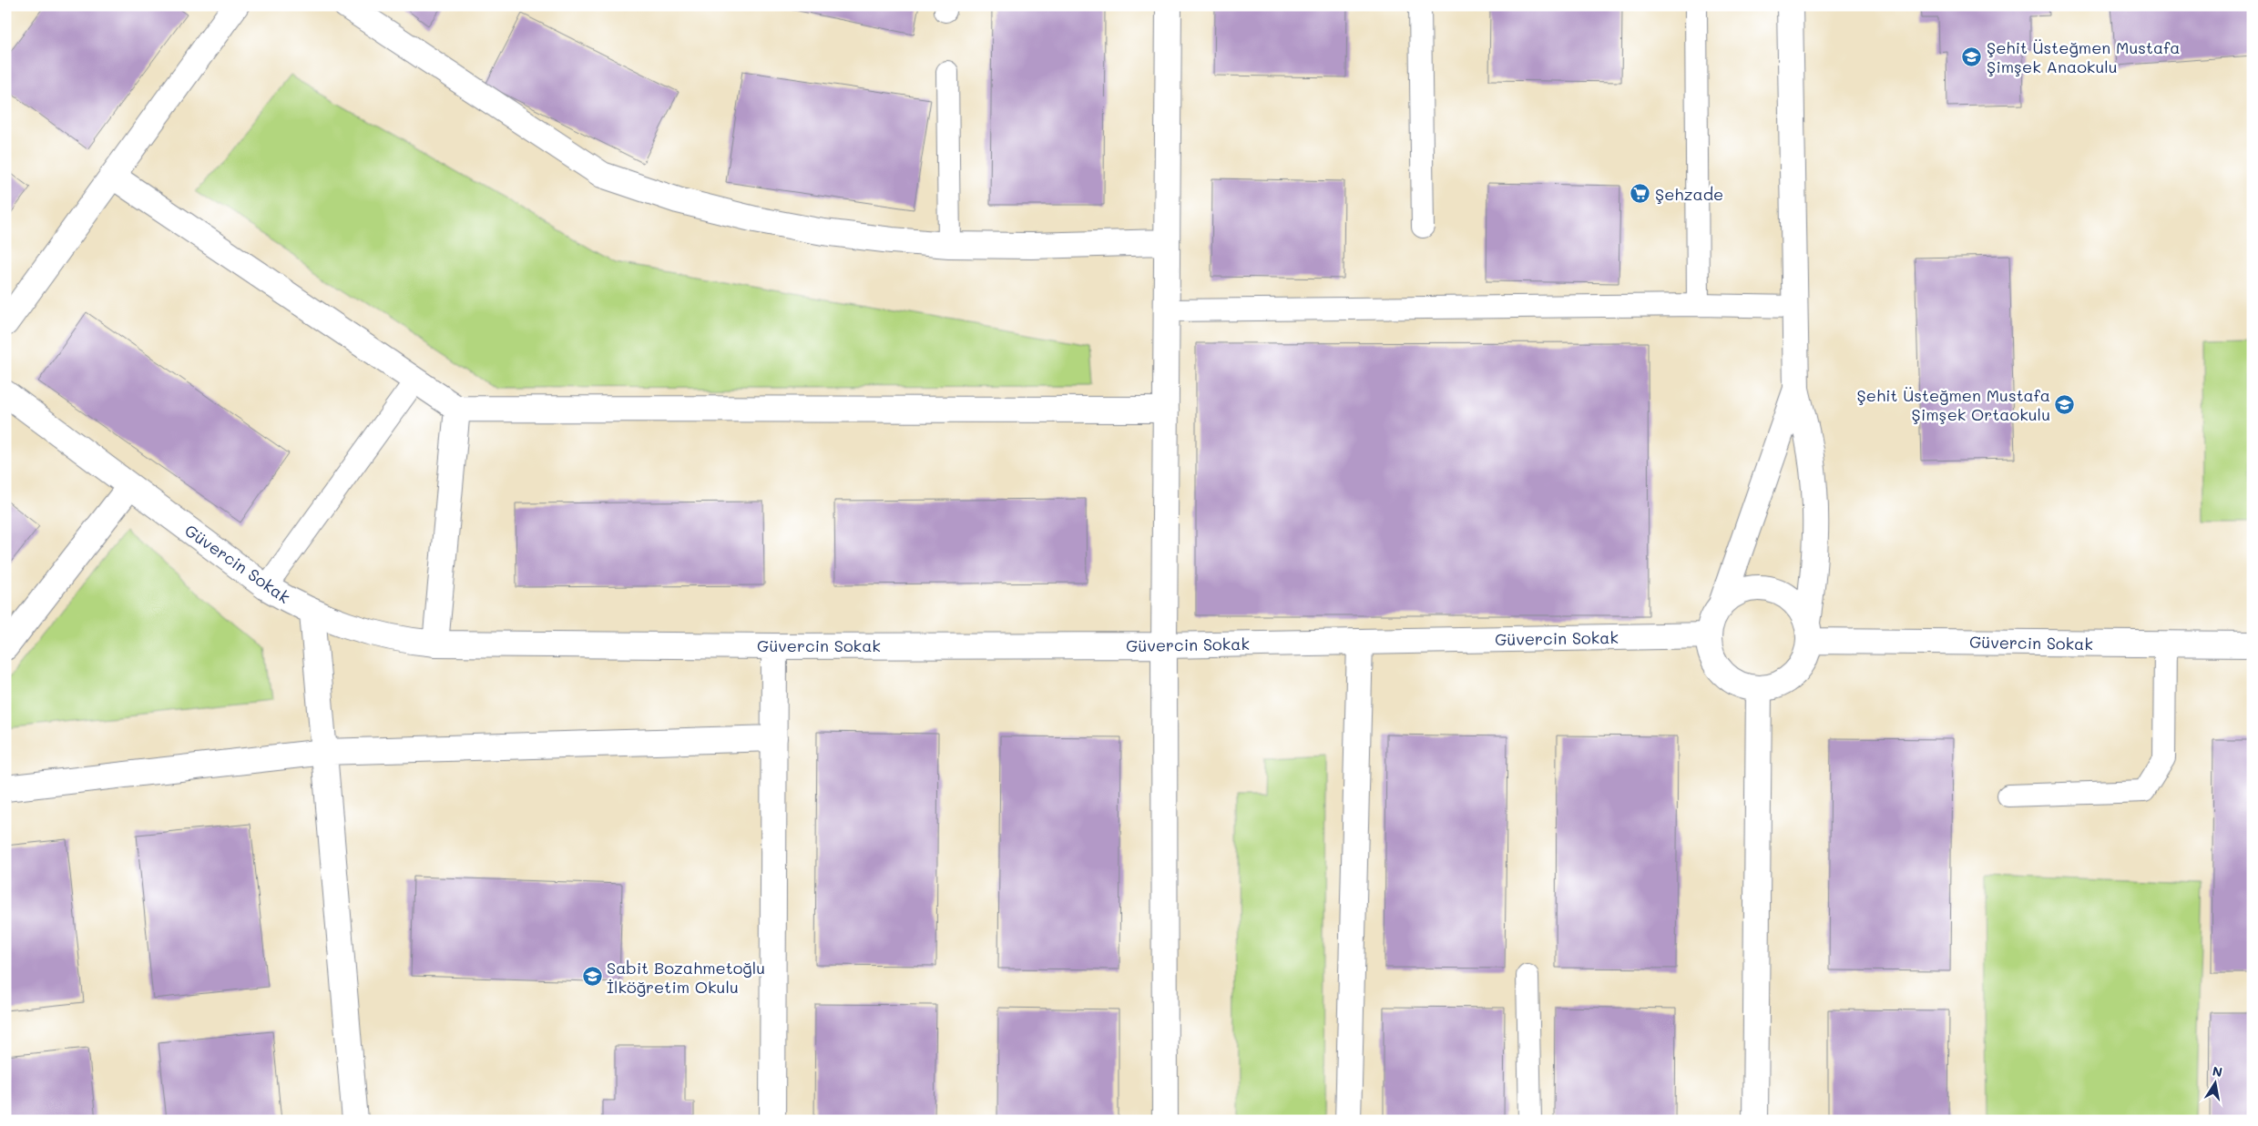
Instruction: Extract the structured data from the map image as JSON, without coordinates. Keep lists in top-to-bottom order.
{
  "streets": {
    "street": ["Güvercin Sokak"]
  },
  "places": {
    "school or university": ["Şehit Üsteğmen Mustafa Şimşek Anaokulu", "Şehit Üsteğmen Mustafa Şimşek Ortaokulu", "Sabit Bozahmetoğlu İlköğretim Okulu"],
    "supermarket": ["Şehzade"]
  },
  "north": "top"
}
